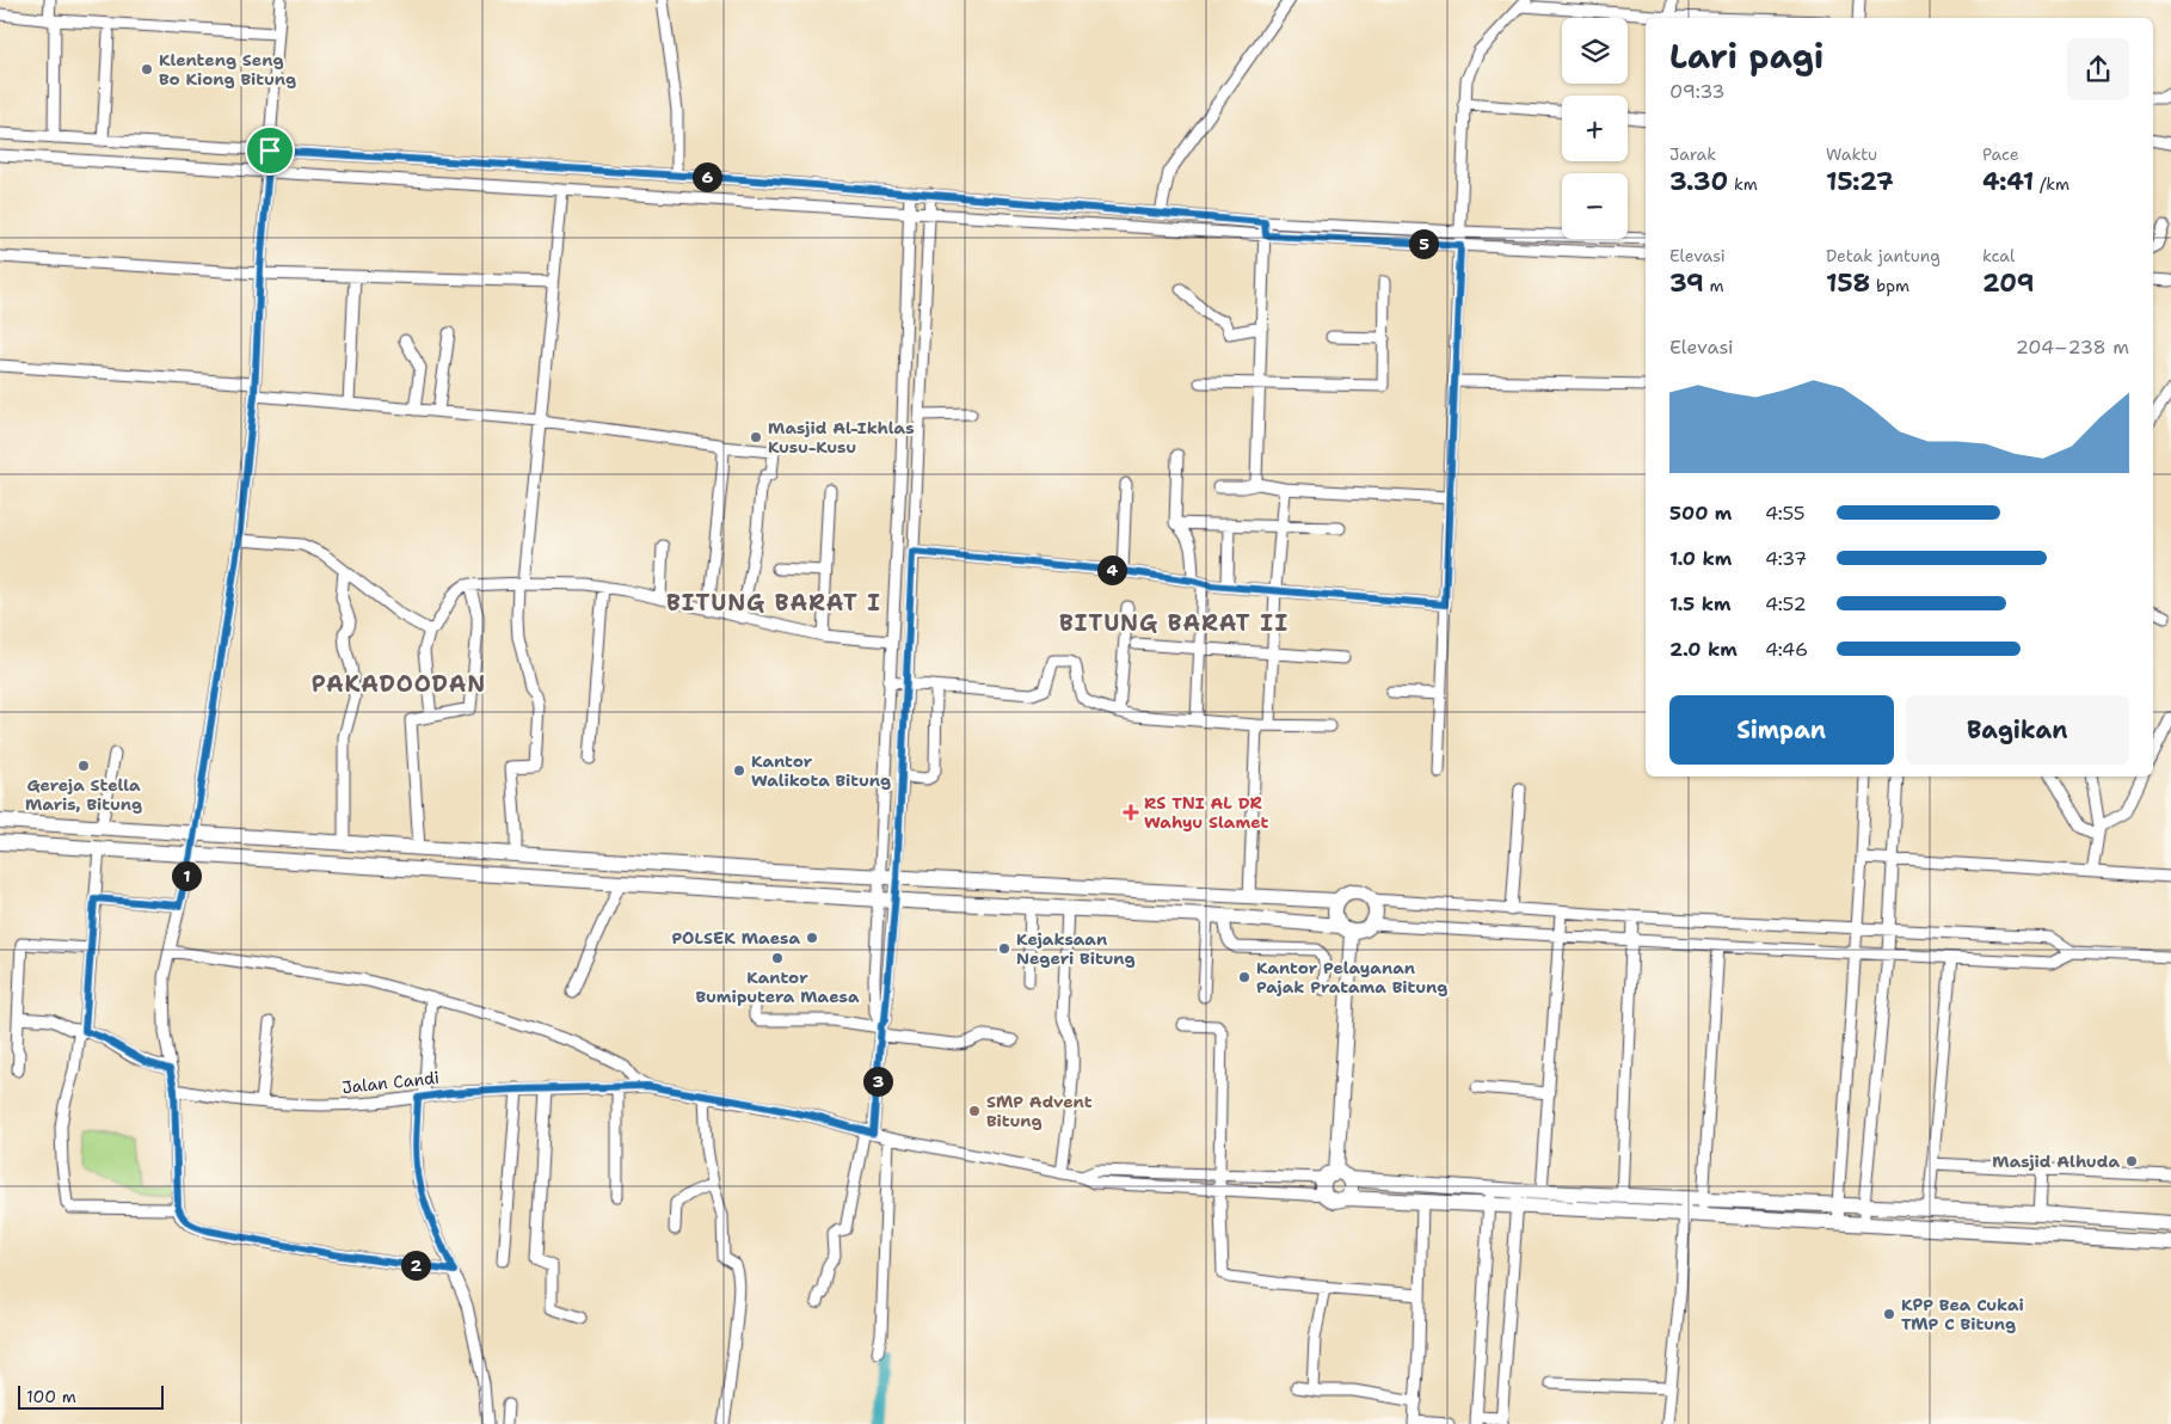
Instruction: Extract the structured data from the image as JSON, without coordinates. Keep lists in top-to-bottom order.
{
  "streets": {
    "street": ["Jalan Candi"]
  },
  "districts": ["BITUNG BARAT I", "BITUNG BARAT II", "PAKADOODAN"],
  "places": {
    "other": [
      "Klenteng Seng Bo Kiong Bitung",
      "Masjid Al-Ikhlas Kusu-Kusu",
      "Gereja Stella Maris, Bitung",
      "Kantor Walikota Bitung",
      "POLSEK Maesa",
      "Kejaksaan Negeri Bitung",
      "Kantor Bumiputera Maesa",
      "Kantor Pelayanan Pajak Pratama Bitung",
      "SMP Advent Bitung",
      "Masjid Alhuda",
      "KPP Bea Cukai TMP C Bitung"
    ],
    "health": ["RS TNI AL DR Wahyu Slamet"]
  },
  "scale_bar": "100 m",
  "page": {
    "map_buttons": ["+", "−"],
    "heading": ["Lari pagi", "09:33"],
    "stats": [
      ["Jarak", "3.30 km"],
      ["Waktu", "15:27"],
      ["Pace", "4:41 /km"],
      ["Elevasi", "39 m"],
      ["Detak jantung", "158 bpm"],
      ["kcal", "209"]
    ],
    "pins": [
      "6",
      "5",
      "4",
      "1",
      "3",
      "2"
    ],
    "chart": ["Elevasi", "204–238 m"],
    "list": [
      {
        "name": "500 m",
        "note": "4:55"
      },
      {
        "name": "1.0 km",
        "note": "4:37"
      },
      {
        "name": "1.5 km",
        "note": "4:52"
      },
      {
        "name": "2.0 km",
        "note": "4:46"
      }
    ],
    "buttons": ["Simpan", "Bagikan"],
    "scale": "100 m"
  }
}
